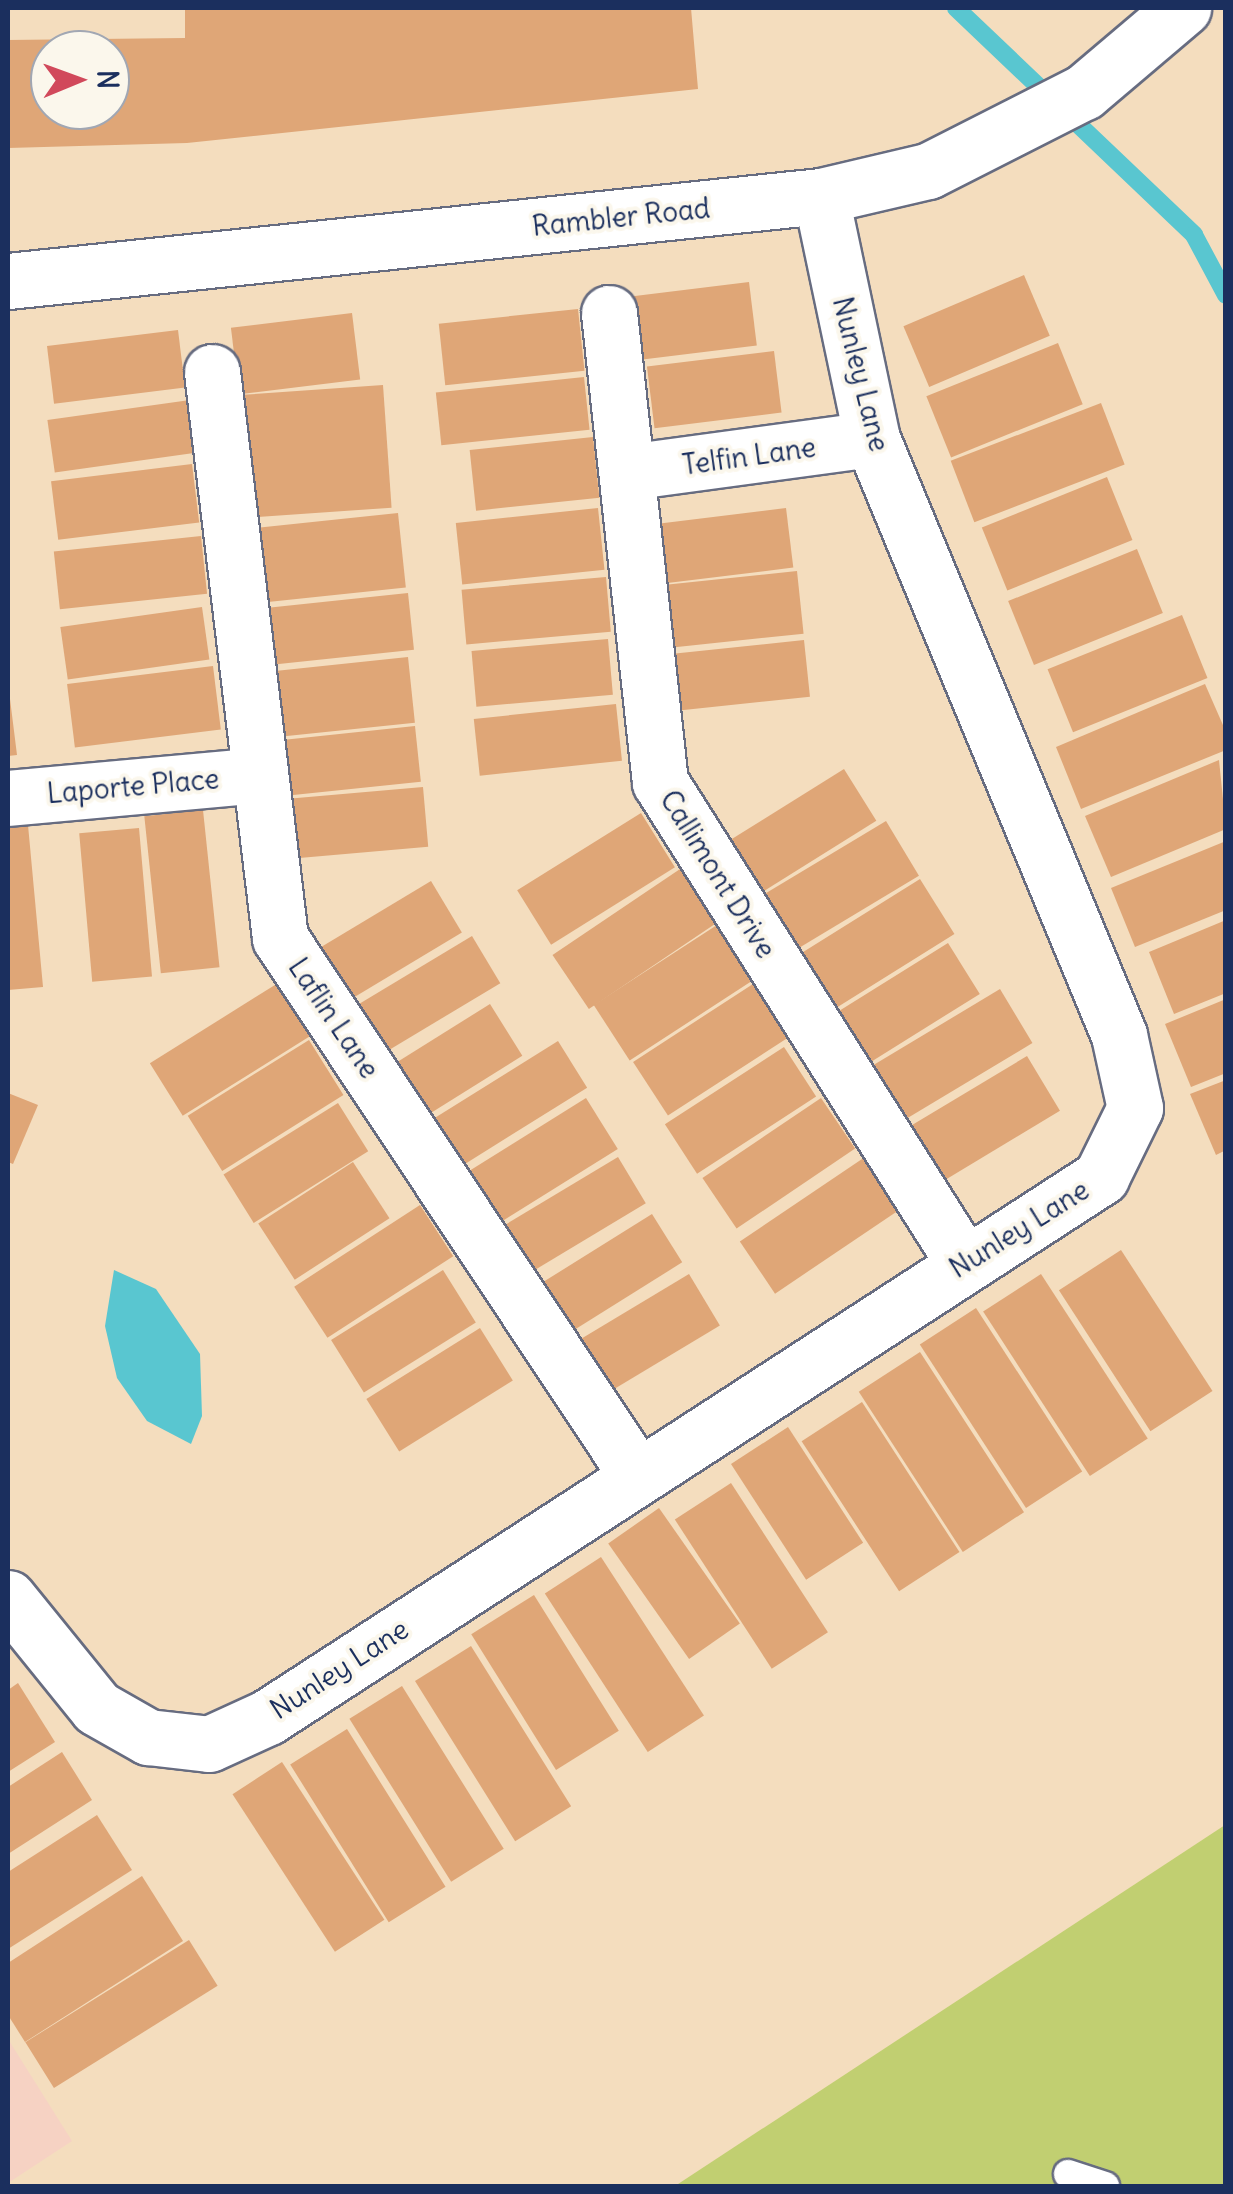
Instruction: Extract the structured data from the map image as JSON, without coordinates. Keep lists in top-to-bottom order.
{
  "streets": {
    "street": [
      "Rambler Road",
      "Nunley Lane",
      "Telfin Lane",
      "Laporte Place",
      "Callimont Drive",
      "Laflin Lane"
    ]
  },
  "crossings": [
    ["Rambler Road", "Nunley Lane"],
    ["Nunley Lane", "Telfin Lane"],
    ["Nunley Lane", "Callimont Drive"],
    ["Nunley Lane", "Laflin Lane"],
    ["Telfin Lane", "Callimont Drive"],
    ["Laporte Place", "Laflin Lane"]
  ],
  "north": "right"
}
